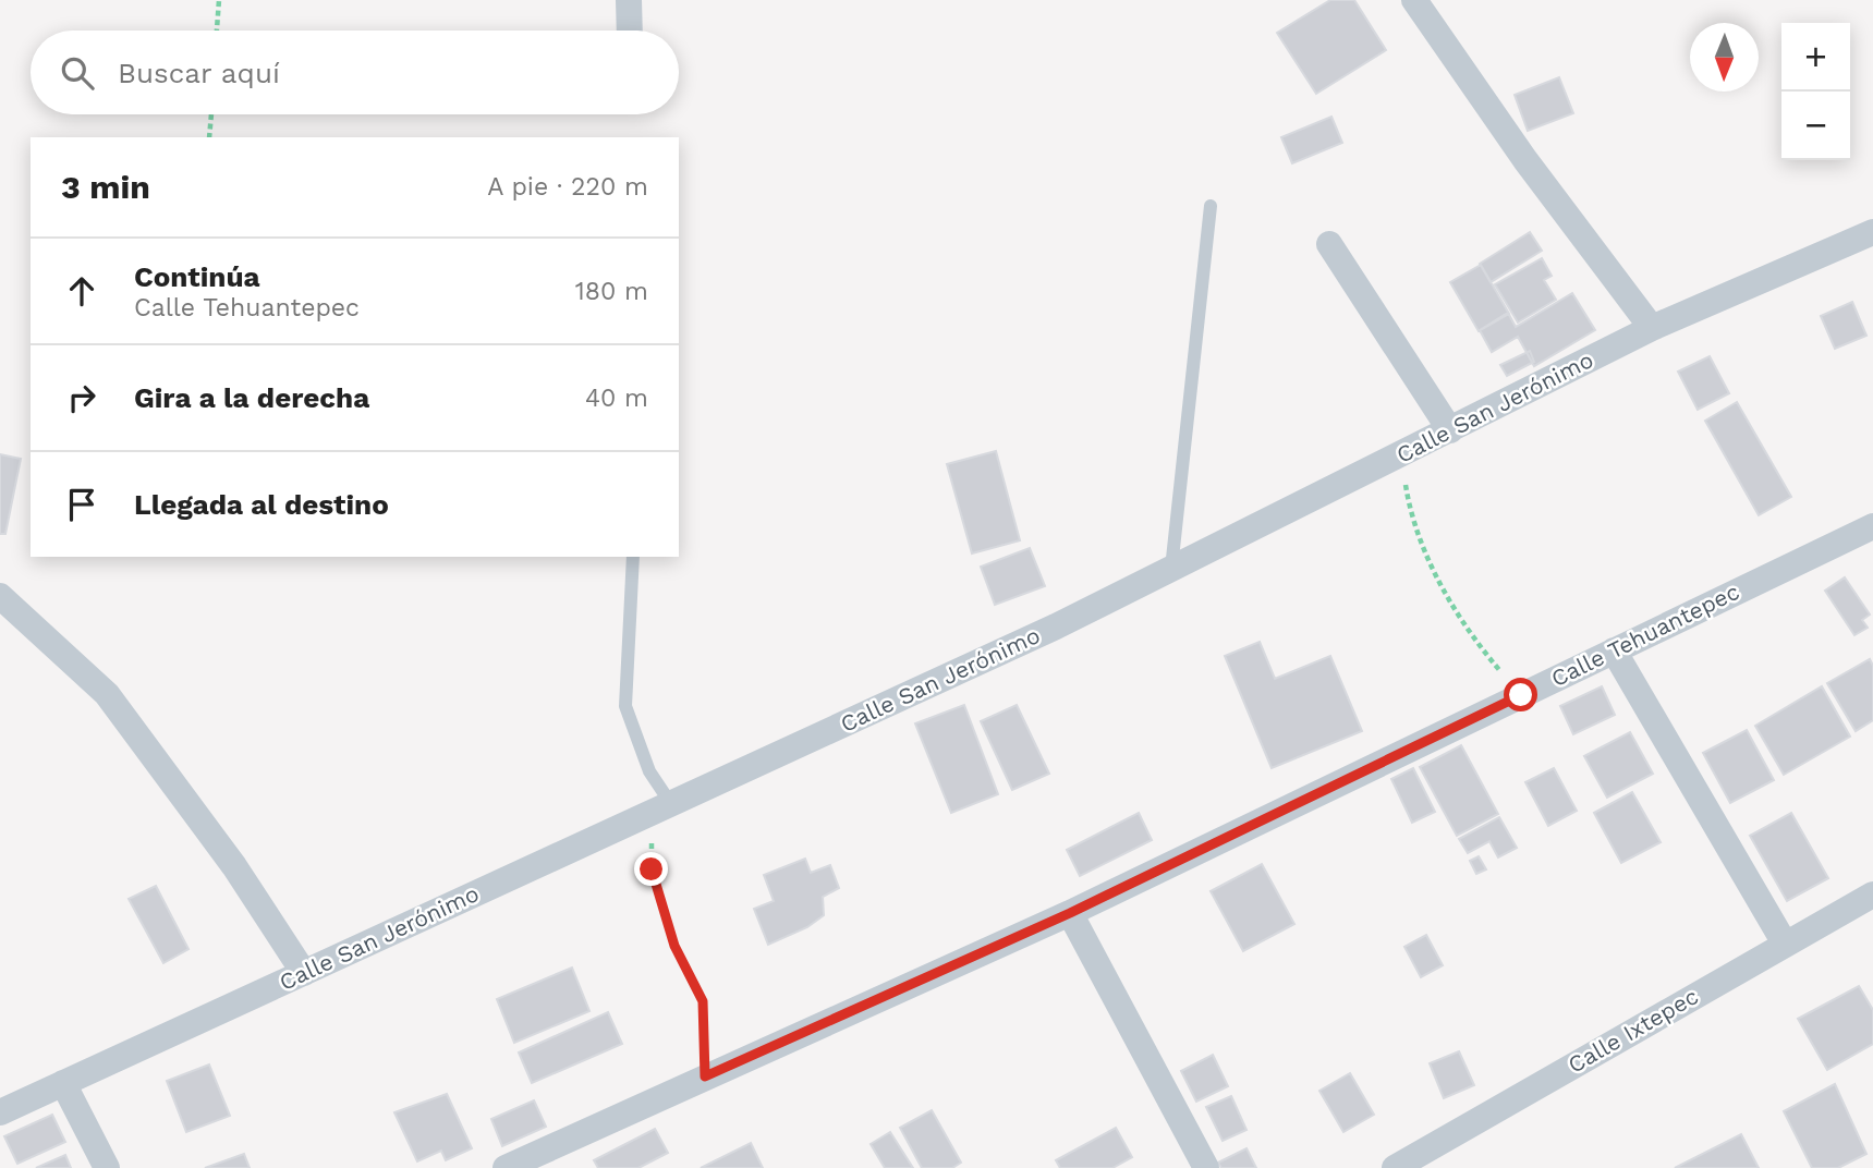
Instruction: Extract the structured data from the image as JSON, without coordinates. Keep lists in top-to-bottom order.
{
  "streets": {
    "street": ["Calle San Jerónimo", "Calle Tehuantepec", "Calle Ixtepec"]
  },
  "north": "bottom",
  "page": {
    "map_buttons": ["+", "−"],
    "search": "Buscar aquí",
    "heading": ["3 min", "A pie · 220 m"],
    "list": [
      ["Continúa", "Calle Tehuantepec", "180 m"],
      ["Gira a la derecha", "40 m"],
      "Llegada al destino"
    ]
  }
}
